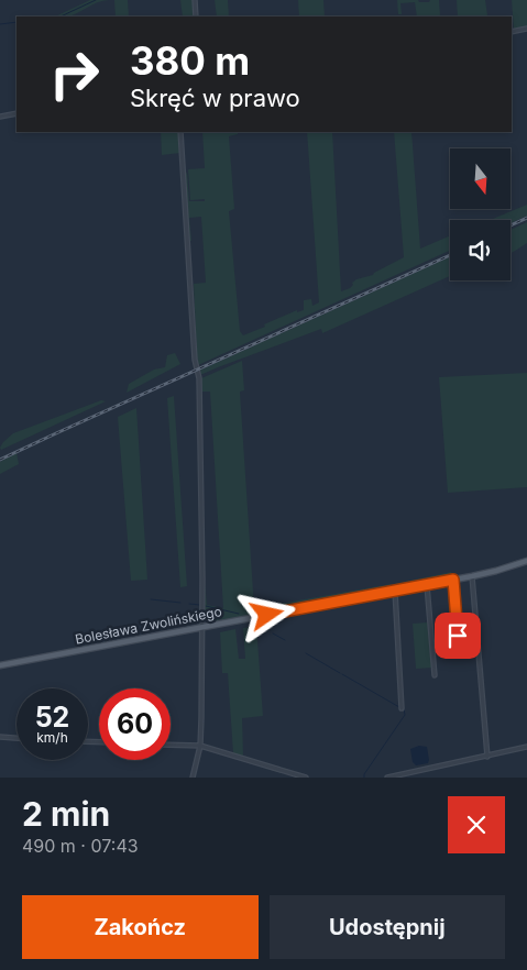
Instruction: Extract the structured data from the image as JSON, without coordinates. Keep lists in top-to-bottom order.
{
  "streets": {
    "main road": ["Bolesława Zwolińskiego"]
  },
  "north": "bottom",
  "page": {
    "turn": ["380 m", "Skręć w prawo"],
    "speed": "52 km/h",
    "limit": "60",
    "heading": ["2 min", "490 m · 07:43"],
    "buttons": ["Zakończ", "Udostępnij"]
  }
}
